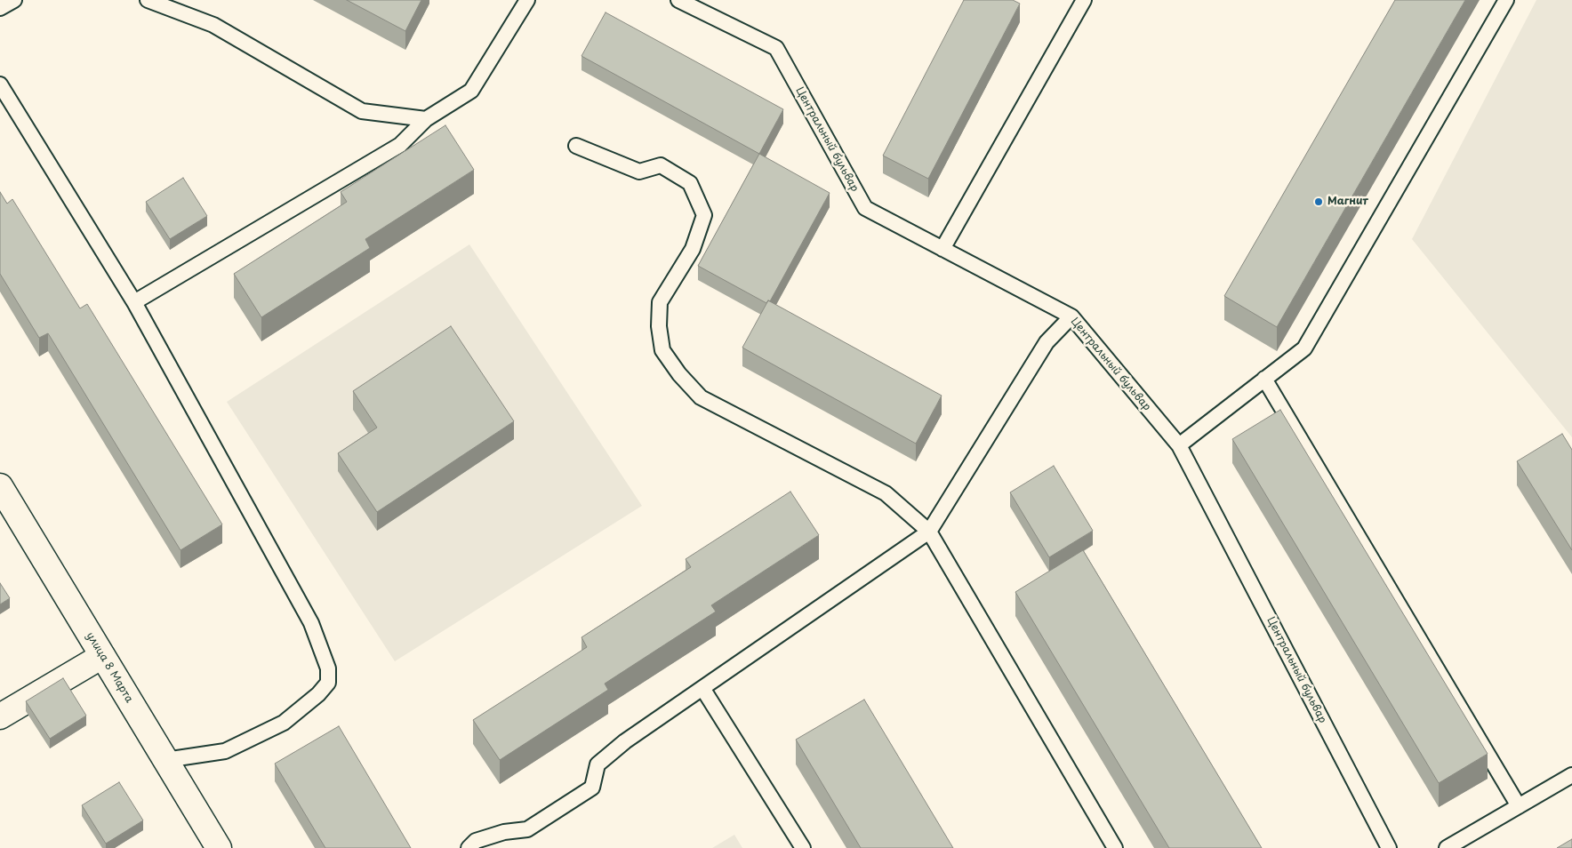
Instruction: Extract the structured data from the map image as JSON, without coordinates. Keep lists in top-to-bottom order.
{
  "streets": {
    "street": ["улица 8 Марта"],
    "lane": ["Центральный бульвар"]
  },
  "places": ["Магнит"]
}
